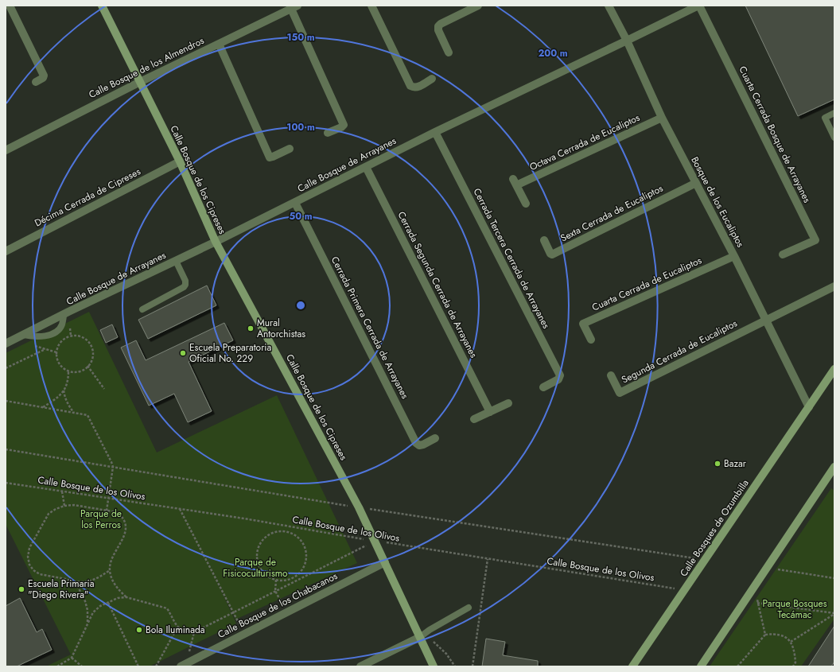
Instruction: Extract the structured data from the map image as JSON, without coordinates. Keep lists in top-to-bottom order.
{
  "streets": {
    "street": [
      "Calle Bosque de los Almendros",
      "Cuarta Cerrada Bosque de Arrayanes",
      "Octava Cerrada de Eucaliptos",
      "Calle Bosque de Arrayanes",
      "Calle Bosque de los Cipreses",
      "Décima Cerrada de Cipreses",
      "Bosque de los Eucaliptos",
      "Sexta Cerrada de Eucaliptos",
      "Cerrada Tercera Cerrada de Arrayanes",
      "Cuarta Cerrada de Eucaliptos",
      "Cerrada Segunda Cerrada de Arrayanes",
      "Cerrada Primera Cerrada de Arrayanes",
      "Segunda Cerrada de Eucaliptos",
      "Calle Bosques de Ozumbilla",
      "Calle Bosque de los Chabacanos"
    ],
    "path": ["Calle Bosque de los Olivos"]
  },
  "crossings": [
    ["Calle Bosque de los Almendros", "Calle Bosque de los Cipreses"],
    ["Cuarta Cerrada Bosque de Arrayanes", "Calle Bosque de Arrayanes"],
    ["Octava Cerrada de Eucaliptos", "Bosque de los Eucaliptos"],
    ["Calle Bosque de Arrayanes", "Calle Bosque de los Cipreses"],
    ["Calle Bosque de Arrayanes", "Bosque de los Eucaliptos"],
    ["Calle Bosque de Arrayanes", "Cerrada Tercera Cerrada de Arrayanes"],
    ["Calle Bosque de Arrayanes", "Cerrada Segunda Cerrada de Arrayanes"],
    ["Calle Bosque de Arrayanes", "Cerrada Primera Cerrada de Arrayanes"],
    ["Calle Bosque de los Cipreses", "Décima Cerrada de Cipreses"],
    ["Calle Bosque de los Cipreses", "Calle Bosque de los Olivos"],
    ["Calle Bosque de los Cipreses", "Calle Bosque de los Chabacanos"],
    ["Bosque de los Eucaliptos", "Sexta Cerrada de Eucaliptos"],
    ["Bosque de los Eucaliptos", "Cuarta Cerrada de Eucaliptos"],
    ["Bosque de los Eucaliptos", "Segunda Cerrada de Eucaliptos"],
    ["Bosque de los Eucaliptos", "Calle Bosques de Ozumbilla"],
    ["Calle Bosque de los Olivos", "Calle Bosques de Ozumbilla"]
  ],
  "parks": ["Parque de los Perros", "Parque de Fisicoculturismo", "Parque Bosques Tecámac"],
  "places": [
    "Mural Antorchistas",
    "Escuela Preparatoria Oficial No. 229",
    "Bazar",
    "Escuela Primaria \"Diego Rivera\"",
    "Bola Iluminada"
  ],
  "rings": [
    "150 m",
    "200 m",
    "100 m",
    "50 m"
  ]
}
